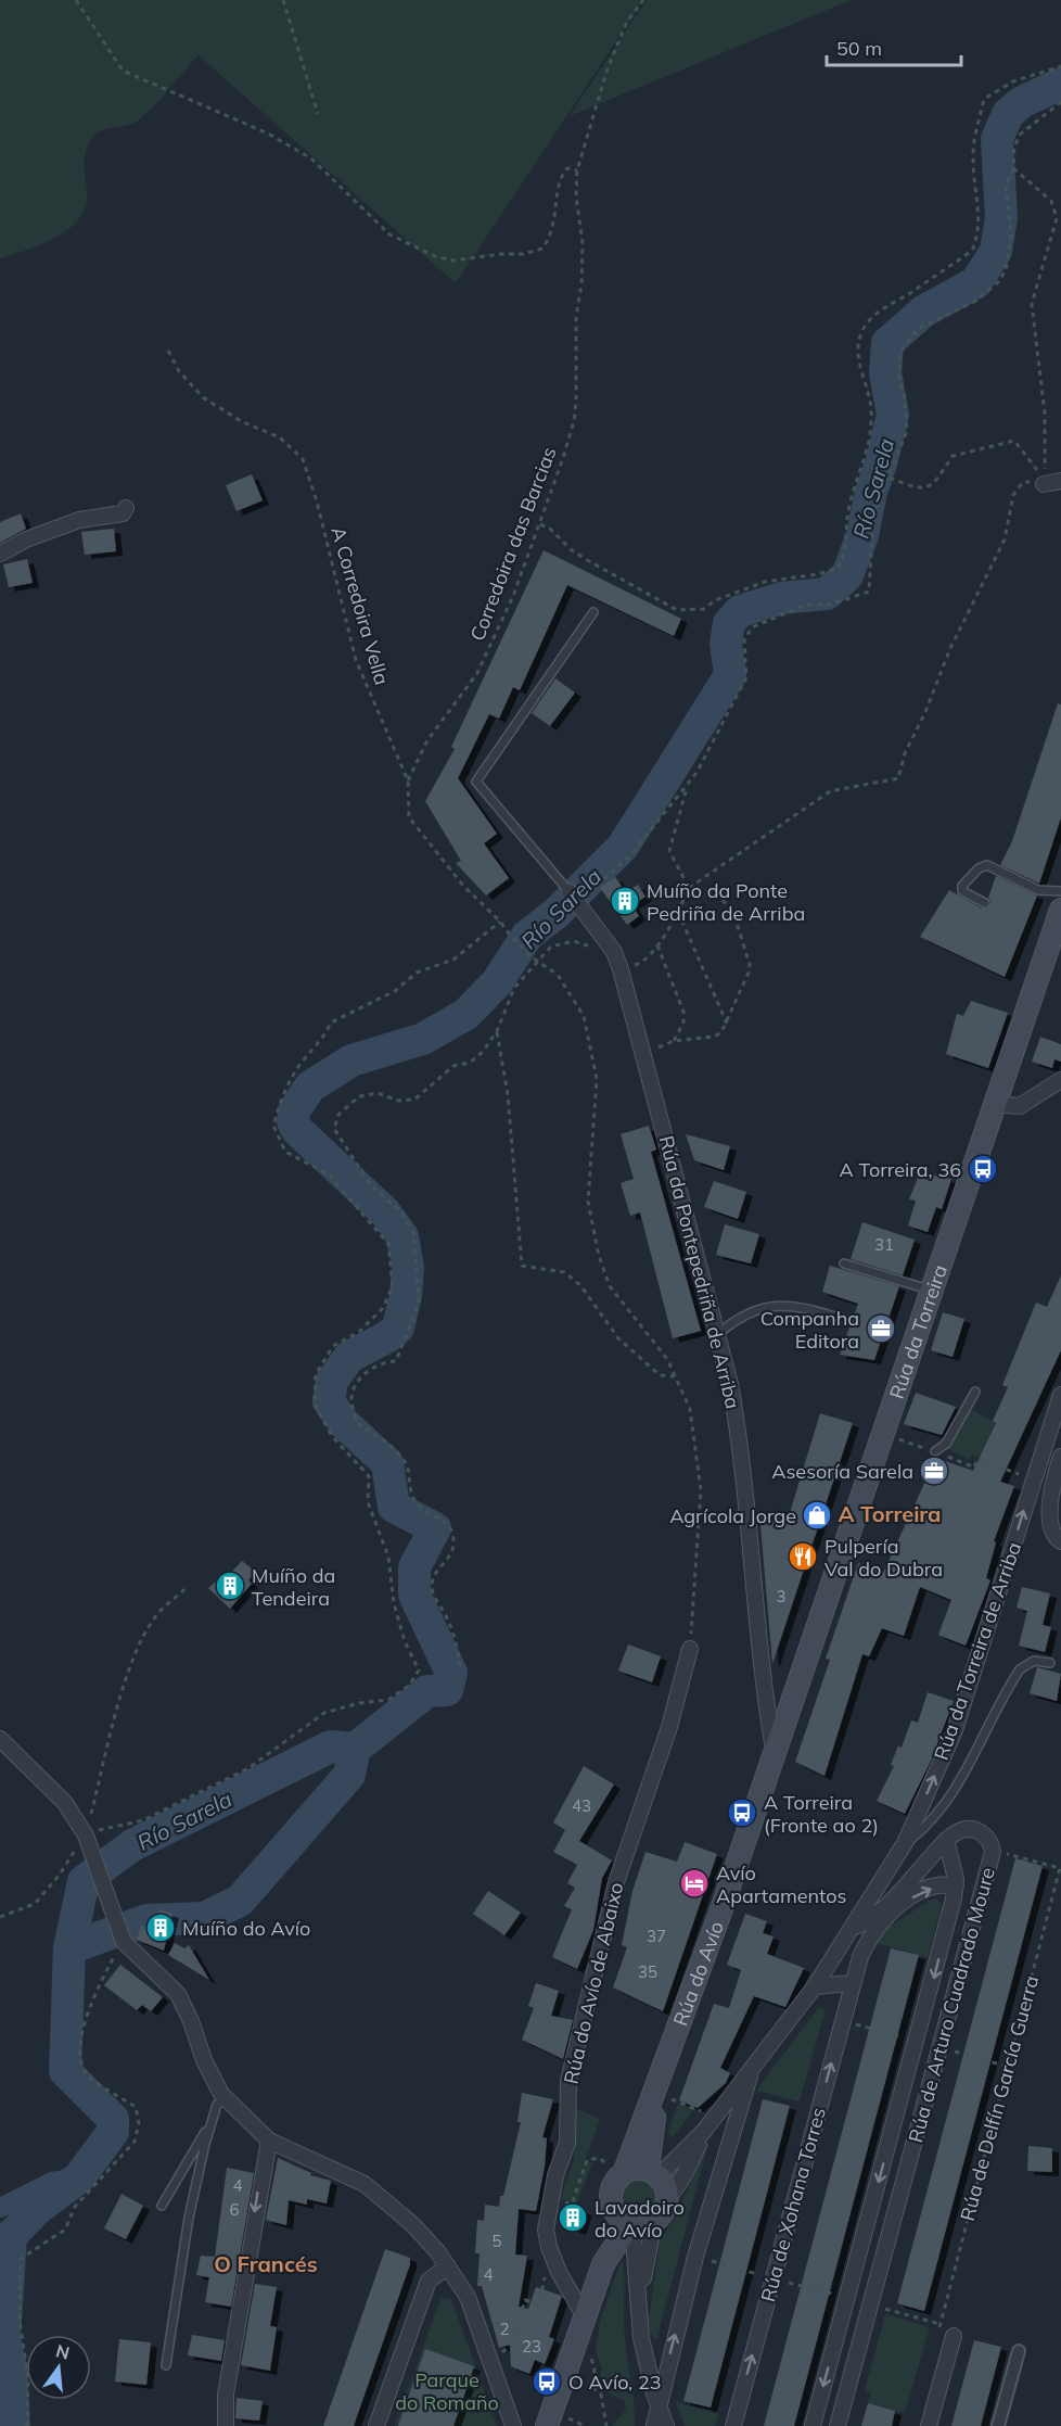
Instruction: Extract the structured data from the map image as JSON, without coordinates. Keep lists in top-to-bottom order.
{
  "streets": {
    "main road": ["Rúa da Torreira", "Rúa do Avío"],
    "street": [
      "Rúa da Pontepedriña de Arriba",
      "Rúa da Torreira de Arriba",
      "Rúa do Avío de Abaixo",
      "Rúa de Arturo Cuadrado Moure",
      "Rúa de Xohana Torres"
    ],
    "path": ["Corredoira das Barcias", "A Corredoira Vella", "Rúa de Delfín García Guerra"]
  },
  "crossings": [
    ["Corredoira das Barcias", "A Corredoira Vella"],
    ["Rúa da Pontepedriña de Arriba", "Rúa da Torreira"],
    ["Rúa da Pontepedriña de Arriba", "Rúa do Avío"],
    ["Rúa da Torreira", "Rúa do Avío"],
    ["Rúa da Torreira de Arriba", "Rúa do Avío"],
    ["Rúa de Arturo Cuadrado Moure", "Rúa de Xohana Torres"]
  ],
  "one_way": ["Rúa da Torreira de Arriba"],
  "districts": ["A Torreira", "O Francés"],
  "water": ["Río Sarela"],
  "parks": ["Parque do Romaño"],
  "places": {
    "building": [
      "Muíño da Ponte Pedriña de Arriba",
      "Muíño da Tendeira",
      "Muíño do Avío",
      "Lavadoiro do Avío"
    ],
    "bus stop": ["A Torreira, 36", "A Torreira (Fronte ao 2)", "O Avío, 23"],
    "office": ["Companha Editora", "Asesoría Sarela"],
    "shop": ["Agrícola Jorge"],
    "restaurant": ["Pulpería Val do Dubra"],
    "hotel": ["Avío Apartamentos"]
  },
  "house_numbers": [
    "31",
    "3",
    "43",
    "37",
    "35",
    "4",
    "6",
    "5",
    "4",
    "2",
    "23"
  ],
  "scale_bar": "50 m",
  "north": "top"
}
